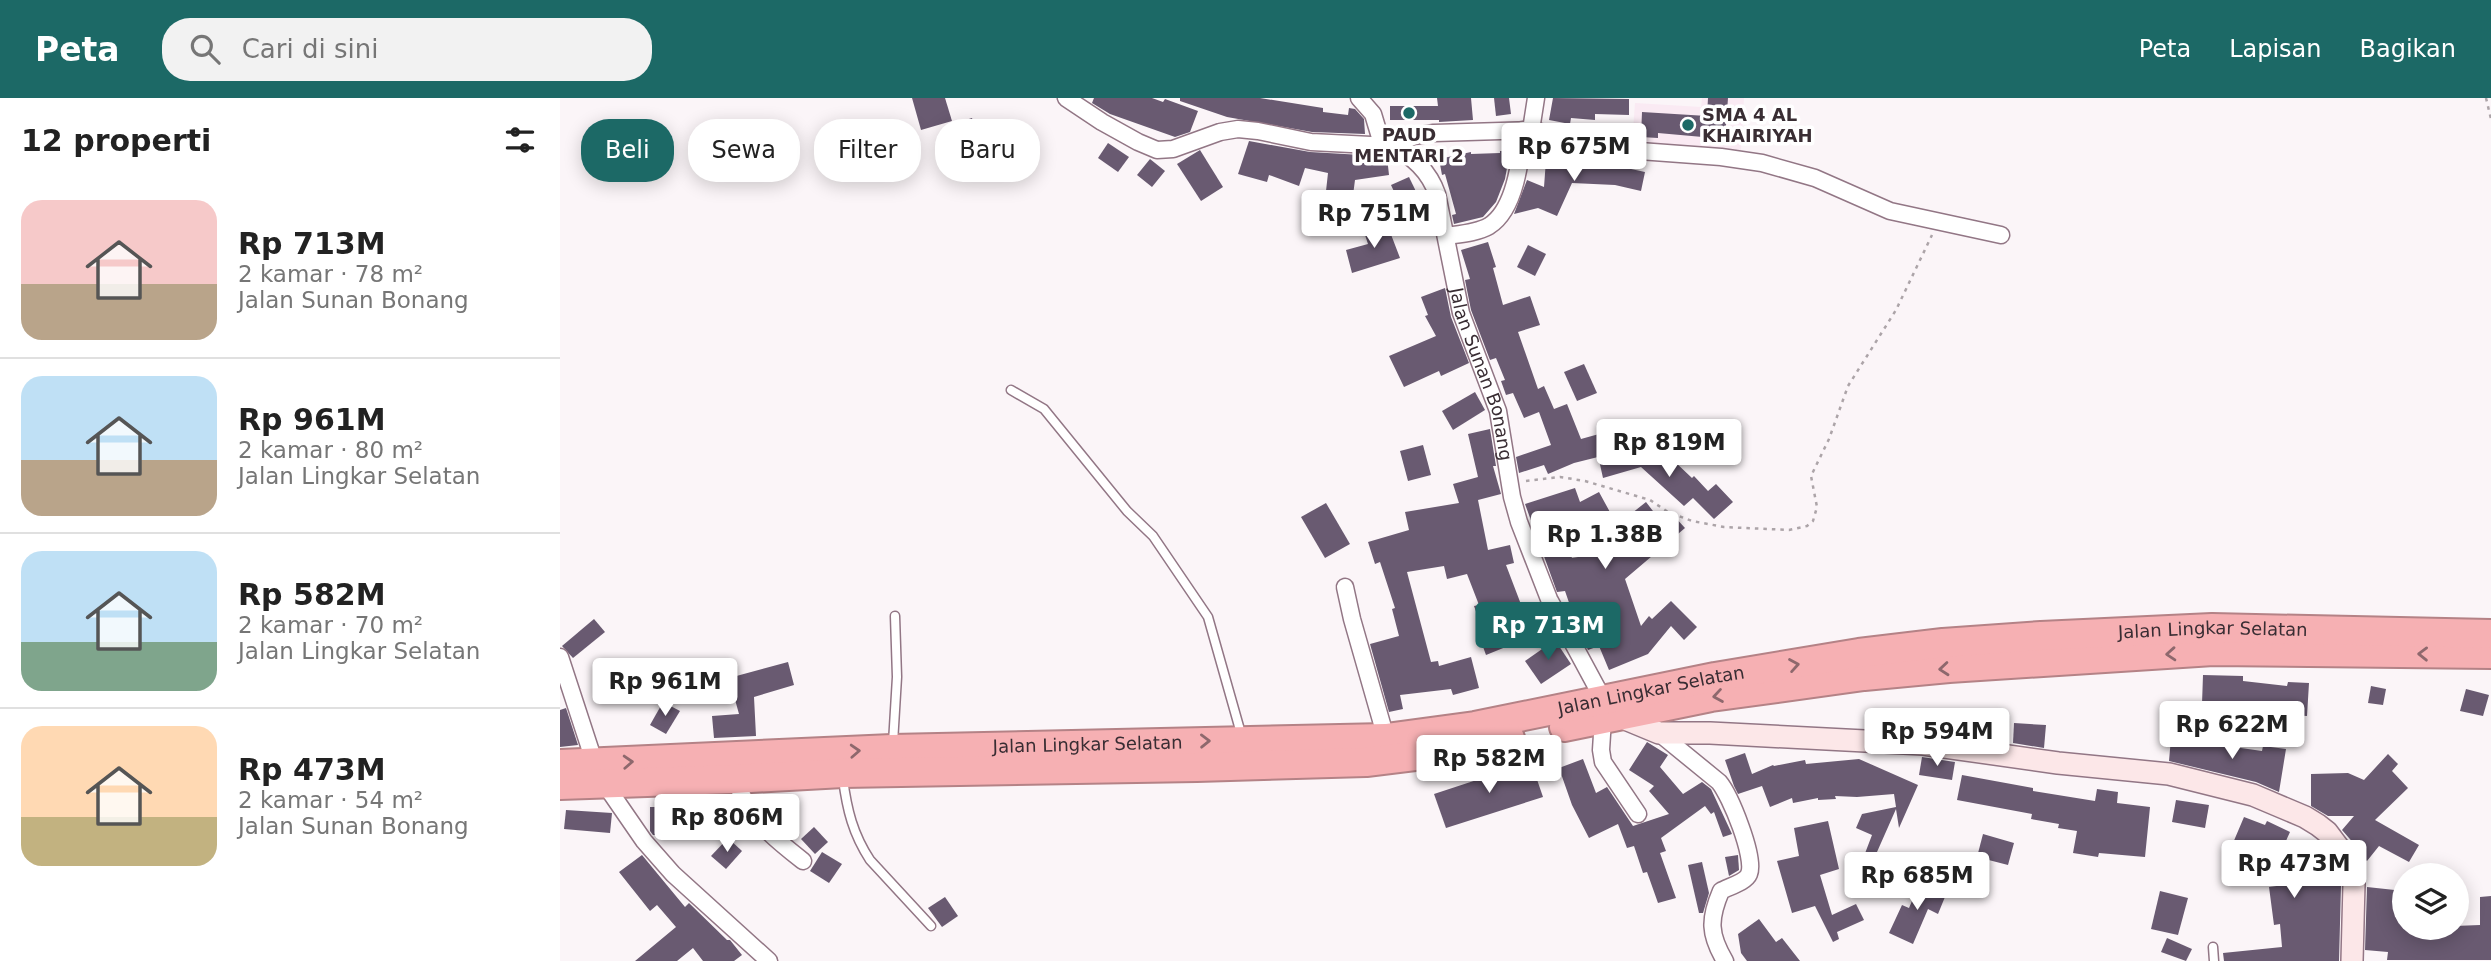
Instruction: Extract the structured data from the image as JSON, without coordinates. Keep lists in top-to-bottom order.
{
  "streets": {
    "highway": ["Jalan Lingkar Selatan"],
    "street": ["Jalan Sunan Bonang"]
  },
  "crossings": [
    ["Jalan Sunan Bonang", "Jalan Lingkar Selatan"]
  ],
  "places": ["PAUD MENTARI 2", "SMA 4 AL KHAIRIYAH"],
  "page": {
    "header": "Peta",
    "search": "Cari di sini",
    "nav": ["Peta", "Lapisan", "Bagikan"],
    "heading": "12 properti",
    "chip": [
      "Beli",
      "Sewa",
      "Filter",
      "Baru"
    ],
    "price": [
      "Rp 675M",
      "Rp 751M",
      "Rp 819M",
      "Rp 1.38B",
      "Rp 713M",
      "Rp 961M",
      "Rp 622M",
      "Rp 594M",
      "Rp 582M",
      "Rp 806M",
      "Rp 473M",
      "Rp 685M"
    ],
    "list": [
      {
        "name": "Rp 713M",
        "note": "2 kamar · 78 m² · Jalan Sunan Bonang"
      },
      {
        "name": "Rp 961M",
        "note": "2 kamar · 80 m² · Jalan Lingkar Selatan"
      },
      {
        "name": "Rp 582M",
        "note": "2 kamar · 70 m² · Jalan Lingkar Selatan"
      },
      {
        "name": "Rp 473M",
        "note": "2 kamar · 54 m² · Jalan Sunan Bonang"
      }
    ]
  }
}
